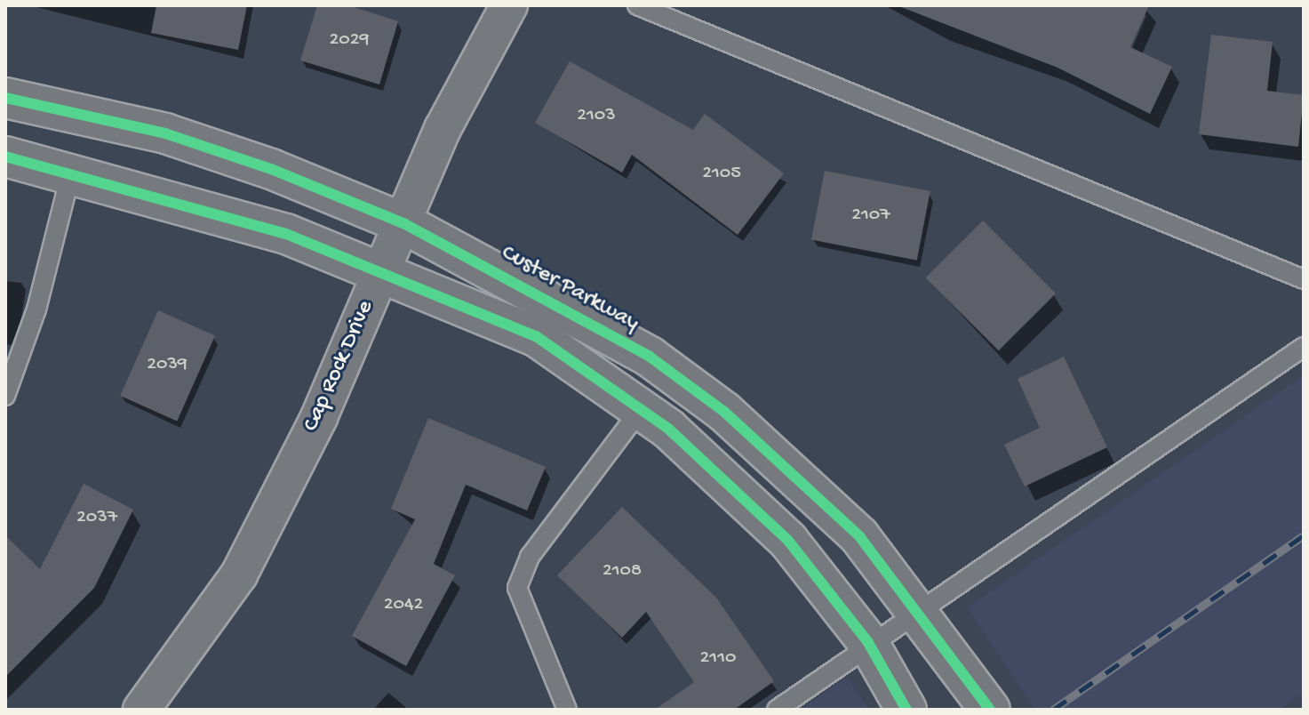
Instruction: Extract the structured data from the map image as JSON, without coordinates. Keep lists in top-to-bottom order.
{
  "streets": {
    "street": ["Custer Parkway", "Cap Rock Drive"]
  },
  "crossings": [
    ["Custer Parkway", "Cap Rock Drive"]
  ],
  "house_numbers": [
    "2029",
    "2103",
    "2105",
    "2107",
    "2039",
    "2037",
    "2108",
    "2042",
    "2110"
  ]
}
